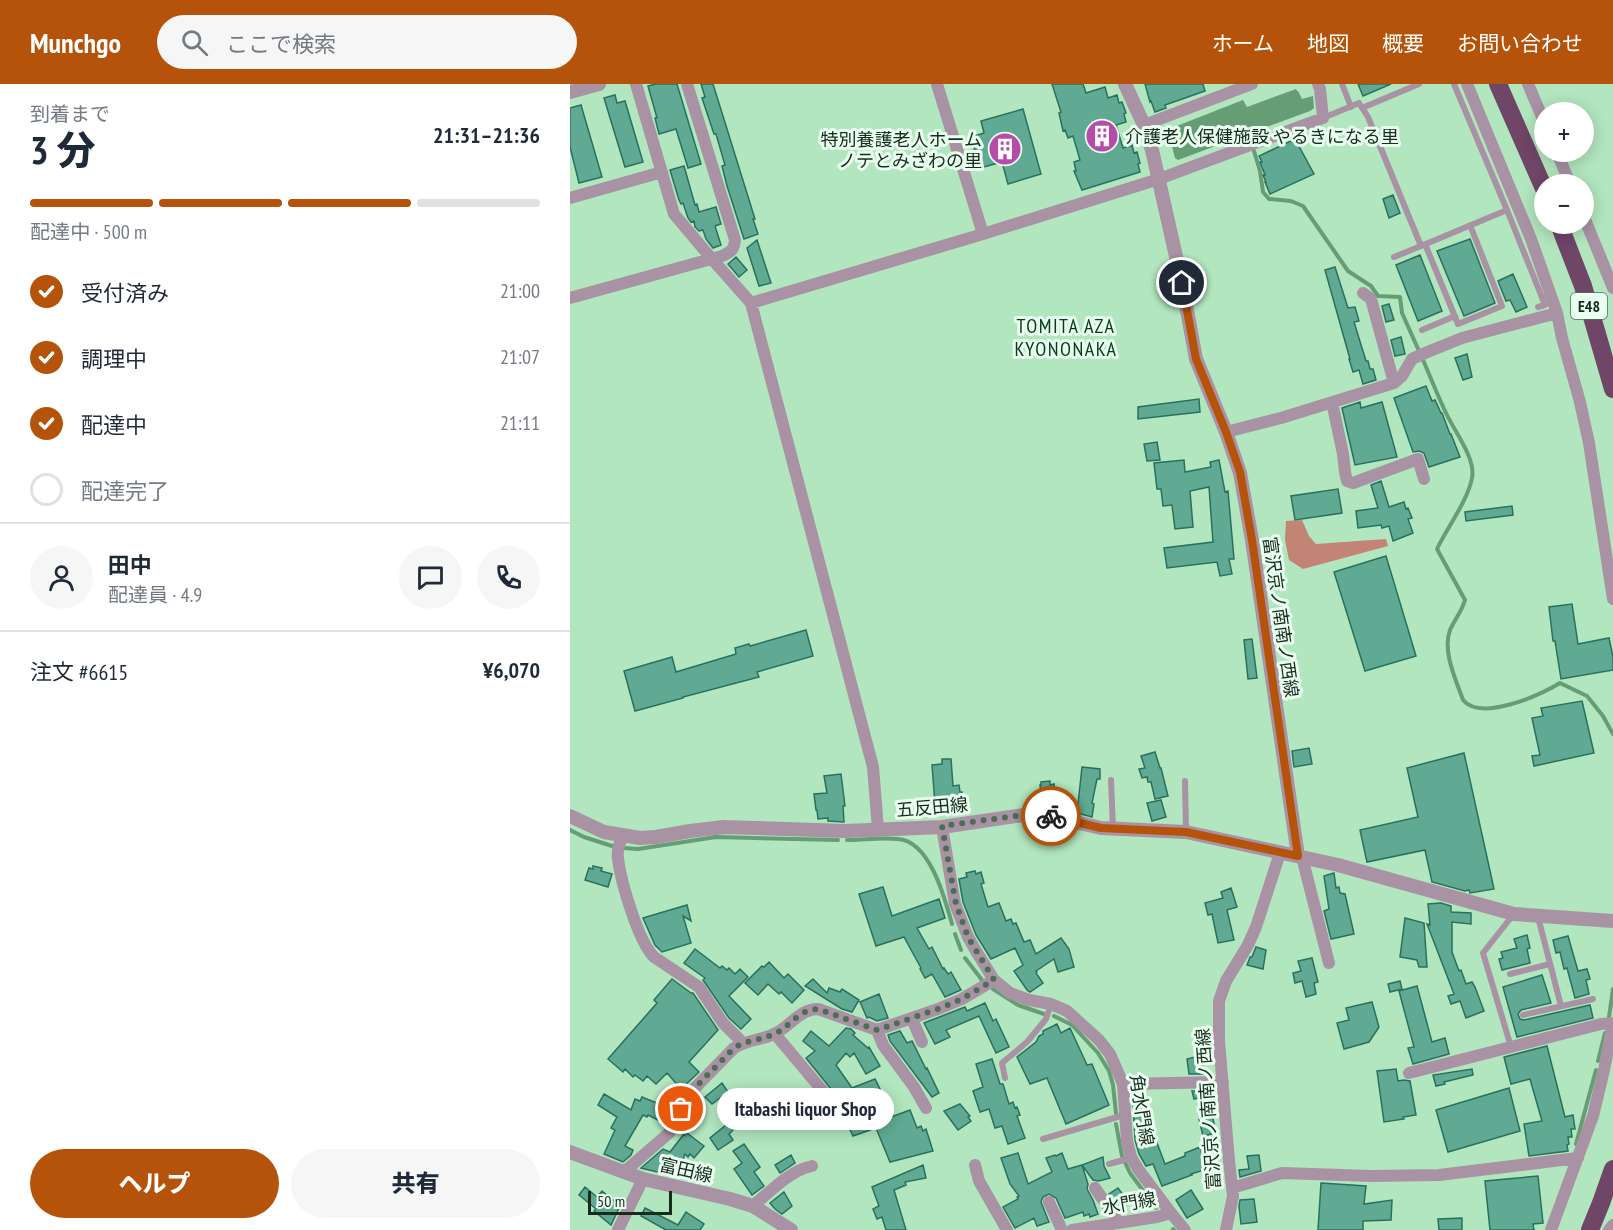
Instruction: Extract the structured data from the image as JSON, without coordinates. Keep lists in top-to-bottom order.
{
  "streets": {
    "highway": ["E48"],
    "street": [
      "富沢京ノ南南ノ西線",
      "五反田線",
      "角水門線",
      "富田線",
      "水門線"
    ]
  },
  "crossings": [
    ["富沢京ノ南南ノ西線", "五反田線"],
    ["五反田線", "角水門線"],
    ["角水門線", "水門線"]
  ],
  "districts": ["TOMITA AZA KYONONAKA"],
  "places": {
    "building": ["介護老人保健施設 やるきになる里", "特別養護老人ホーム ノテとみざわの里"],
    "other": ["Itabashi liquor Shop"]
  },
  "scale_bar": "50 m",
  "page": {
    "header": "Munchgo",
    "search": "ここで検索",
    "nav": [
      "ホーム",
      "地図",
      "概要",
      "お問い合わせ"
    ],
    "heading": ["3 分", "到着まで", "21:31–21:36"],
    "panel": [
      "田中",
      "配達員 · 4.9",
      "注文 #6615",
      "¥6,070"
    ],
    "map_buttons": ["+", "−"],
    "bar": "配達中 · 500 m",
    "list": [
      ["受付済み", "21:00"],
      ["調理中", "21:07"],
      ["配達中", "21:11"],
      "配達完了"
    ],
    "bubble": "Itabashi liquor Shop",
    "buttons": ["ヘルプ", "共有"],
    "scale": "50 m"
  }
}
